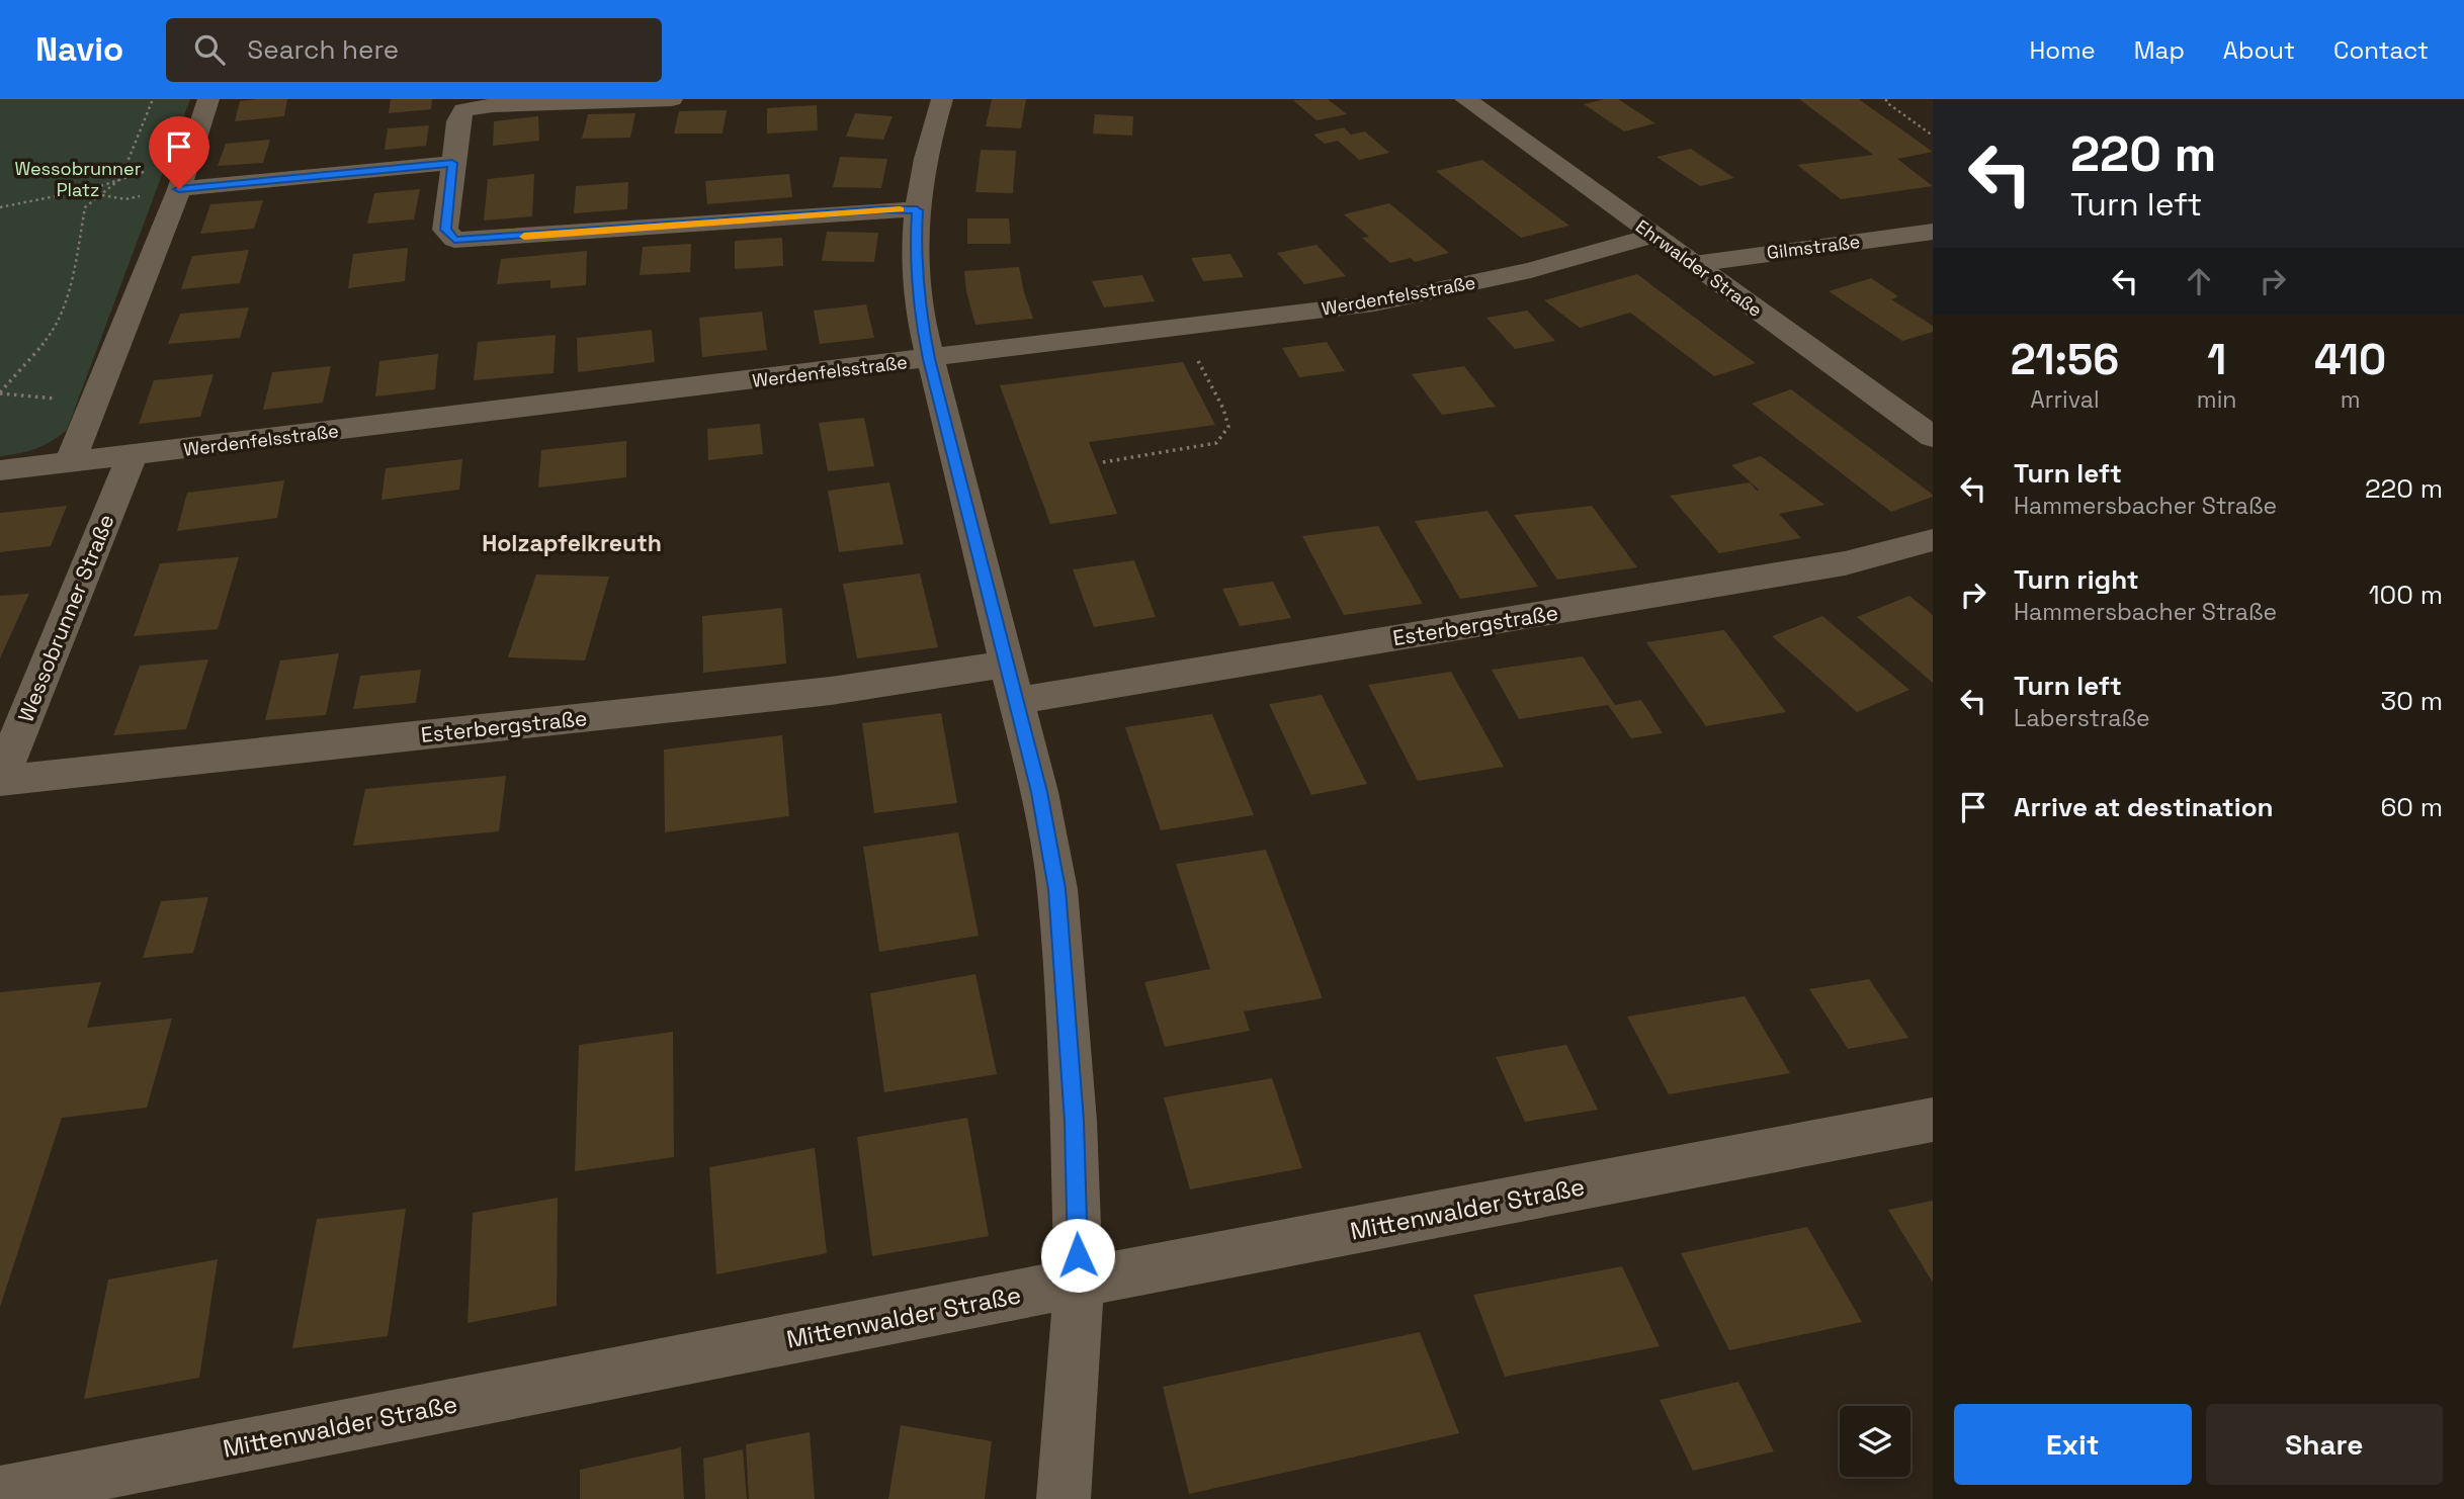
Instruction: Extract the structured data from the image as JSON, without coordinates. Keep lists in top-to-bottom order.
{
  "streets": {
    "street": [
      "Gilmstraße",
      "Ehrwalder Straße",
      "Werdenfelsstraße",
      "Wessobrunner Straße",
      "Esterbergstraße",
      "Mittenwalder Straße"
    ]
  },
  "crossings": [
    ["Gilmstraße", "Ehrwalder Straße"],
    ["Ehrwalder Straße", "Werdenfelsstraße"],
    ["Werdenfelsstraße", "Wessobrunner Straße"],
    ["Wessobrunner Straße", "Esterbergstraße"]
  ],
  "districts": ["Holzapfelkreuth"],
  "parks": ["Wessobrunner Platz"],
  "page": {
    "header": "Navio",
    "search": "Search here",
    "nav": [
      "Home",
      "Map",
      "About",
      "Contact"
    ],
    "turn": ["220 m", "Turn left"],
    "eta": [
      "21:56",
      "Arrival",
      "1",
      "min",
      "410",
      "m"
    ],
    "list": [
      {
        "name": "Turn left",
        "note": "Hammersbacher Straße",
        "value": "220 m"
      },
      {
        "name": "Turn right",
        "note": "Hammersbacher Straße",
        "value": "100 m"
      },
      {
        "name": "Turn left",
        "note": "Laberstraße",
        "value": "30 m"
      },
      {
        "name": "Arrive at destination",
        "value": "60 m"
      }
    ],
    "buttons": ["Exit", "Share"]
  }
}
